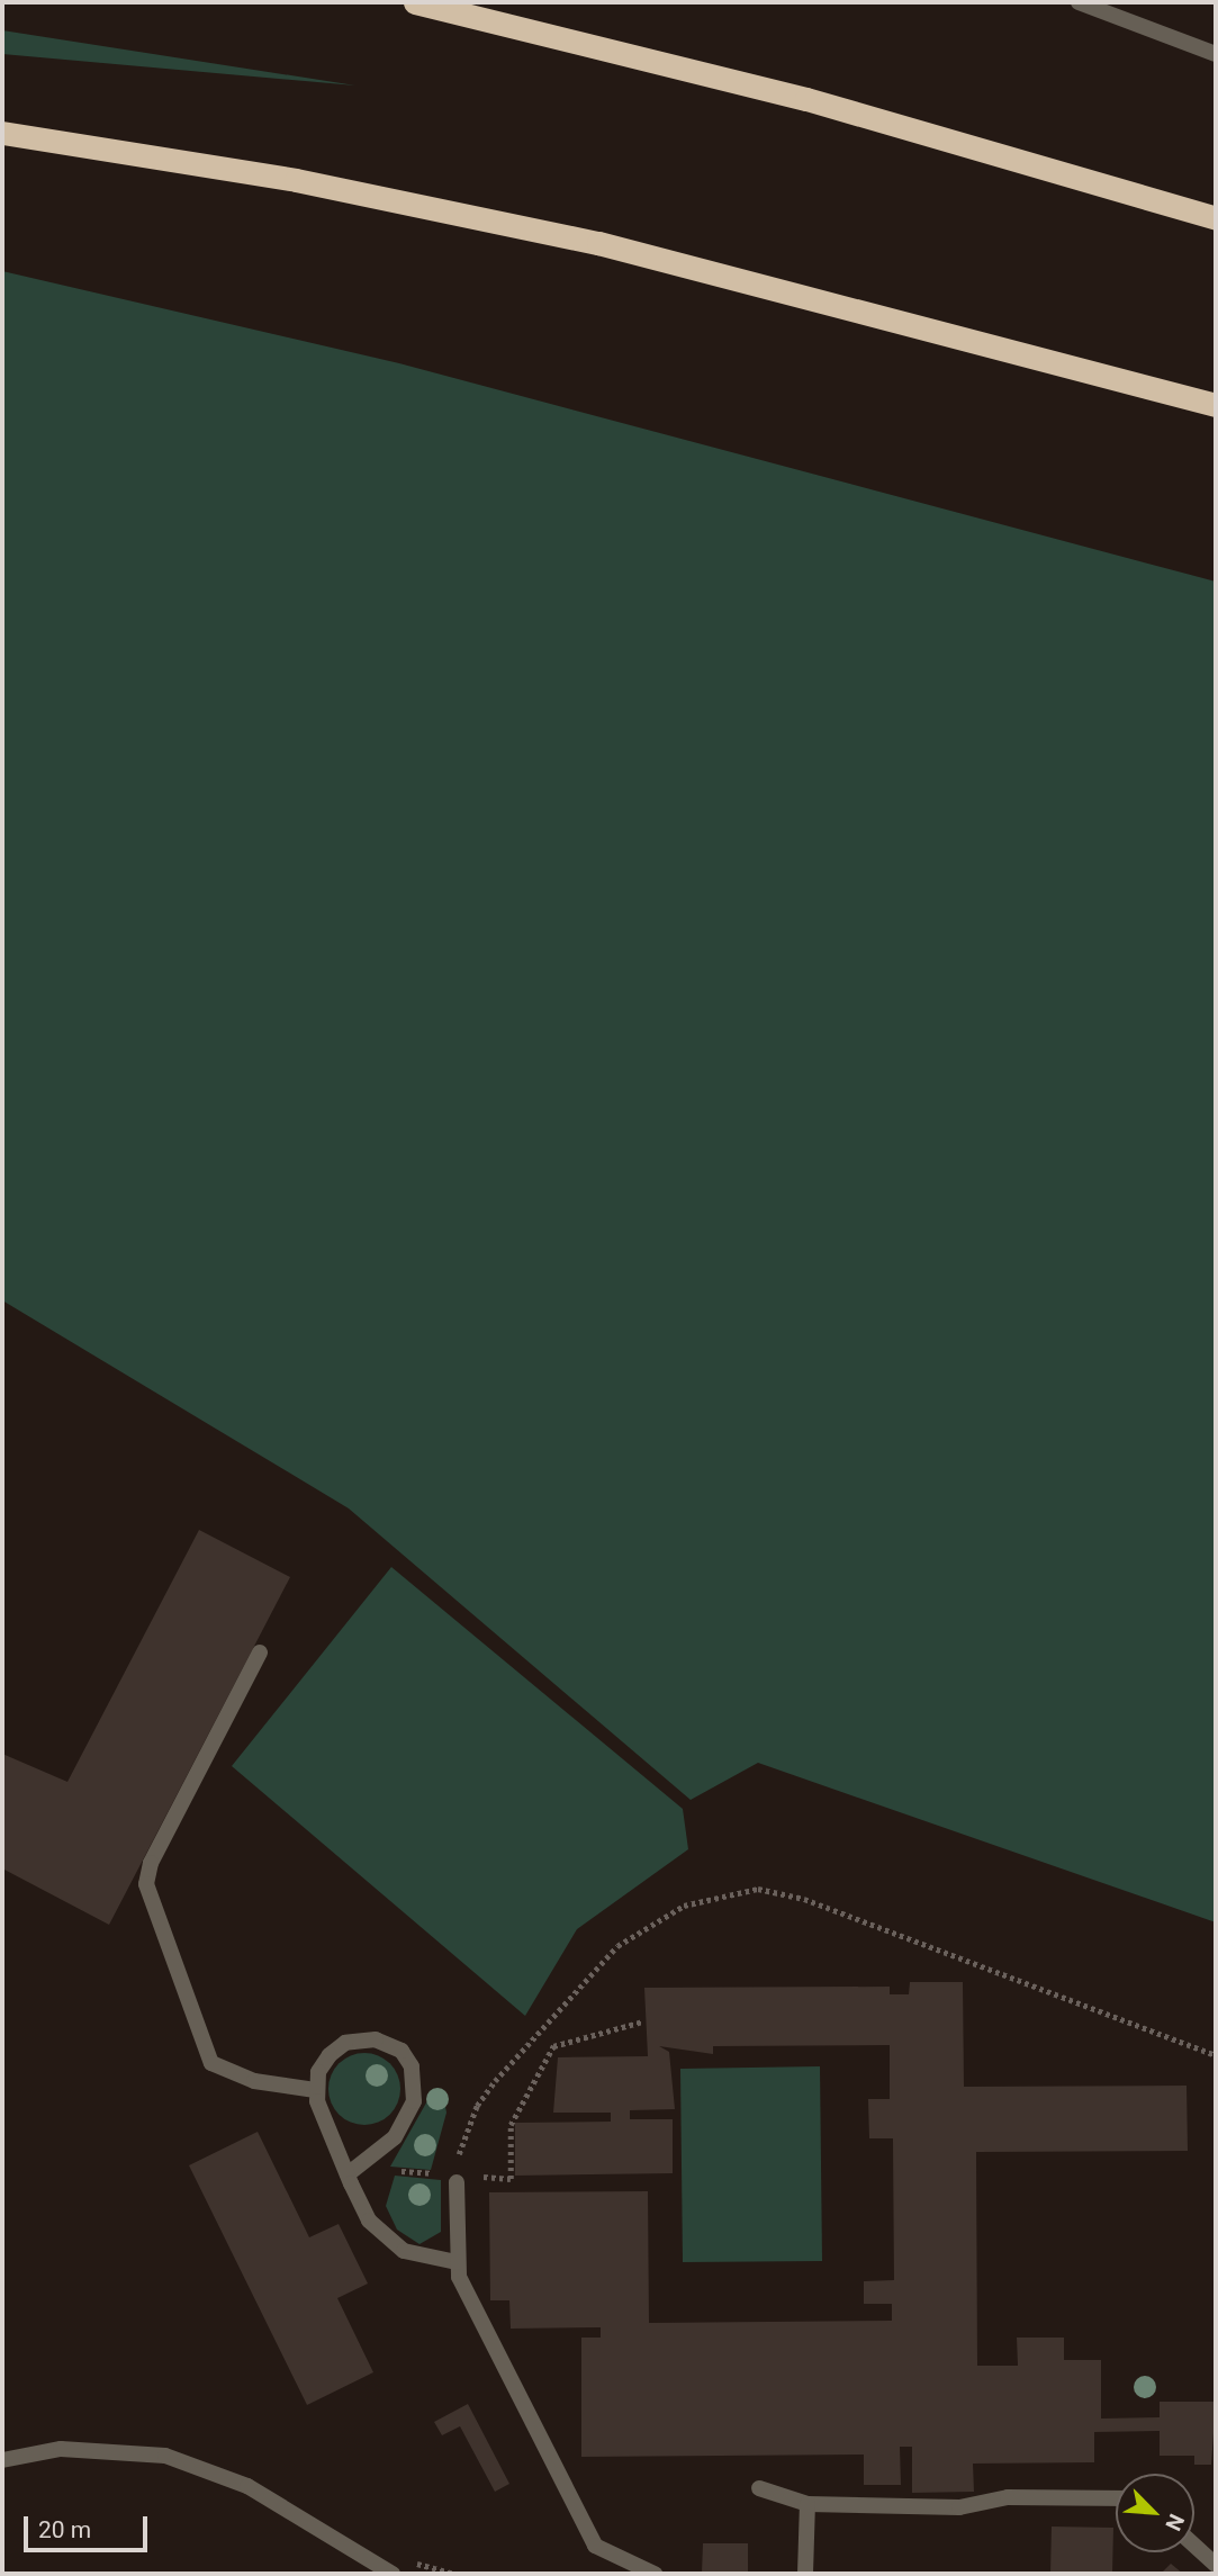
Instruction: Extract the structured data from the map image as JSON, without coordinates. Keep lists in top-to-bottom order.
{
  "scale_bar": "20 m",
  "north": "bottom right"
}
